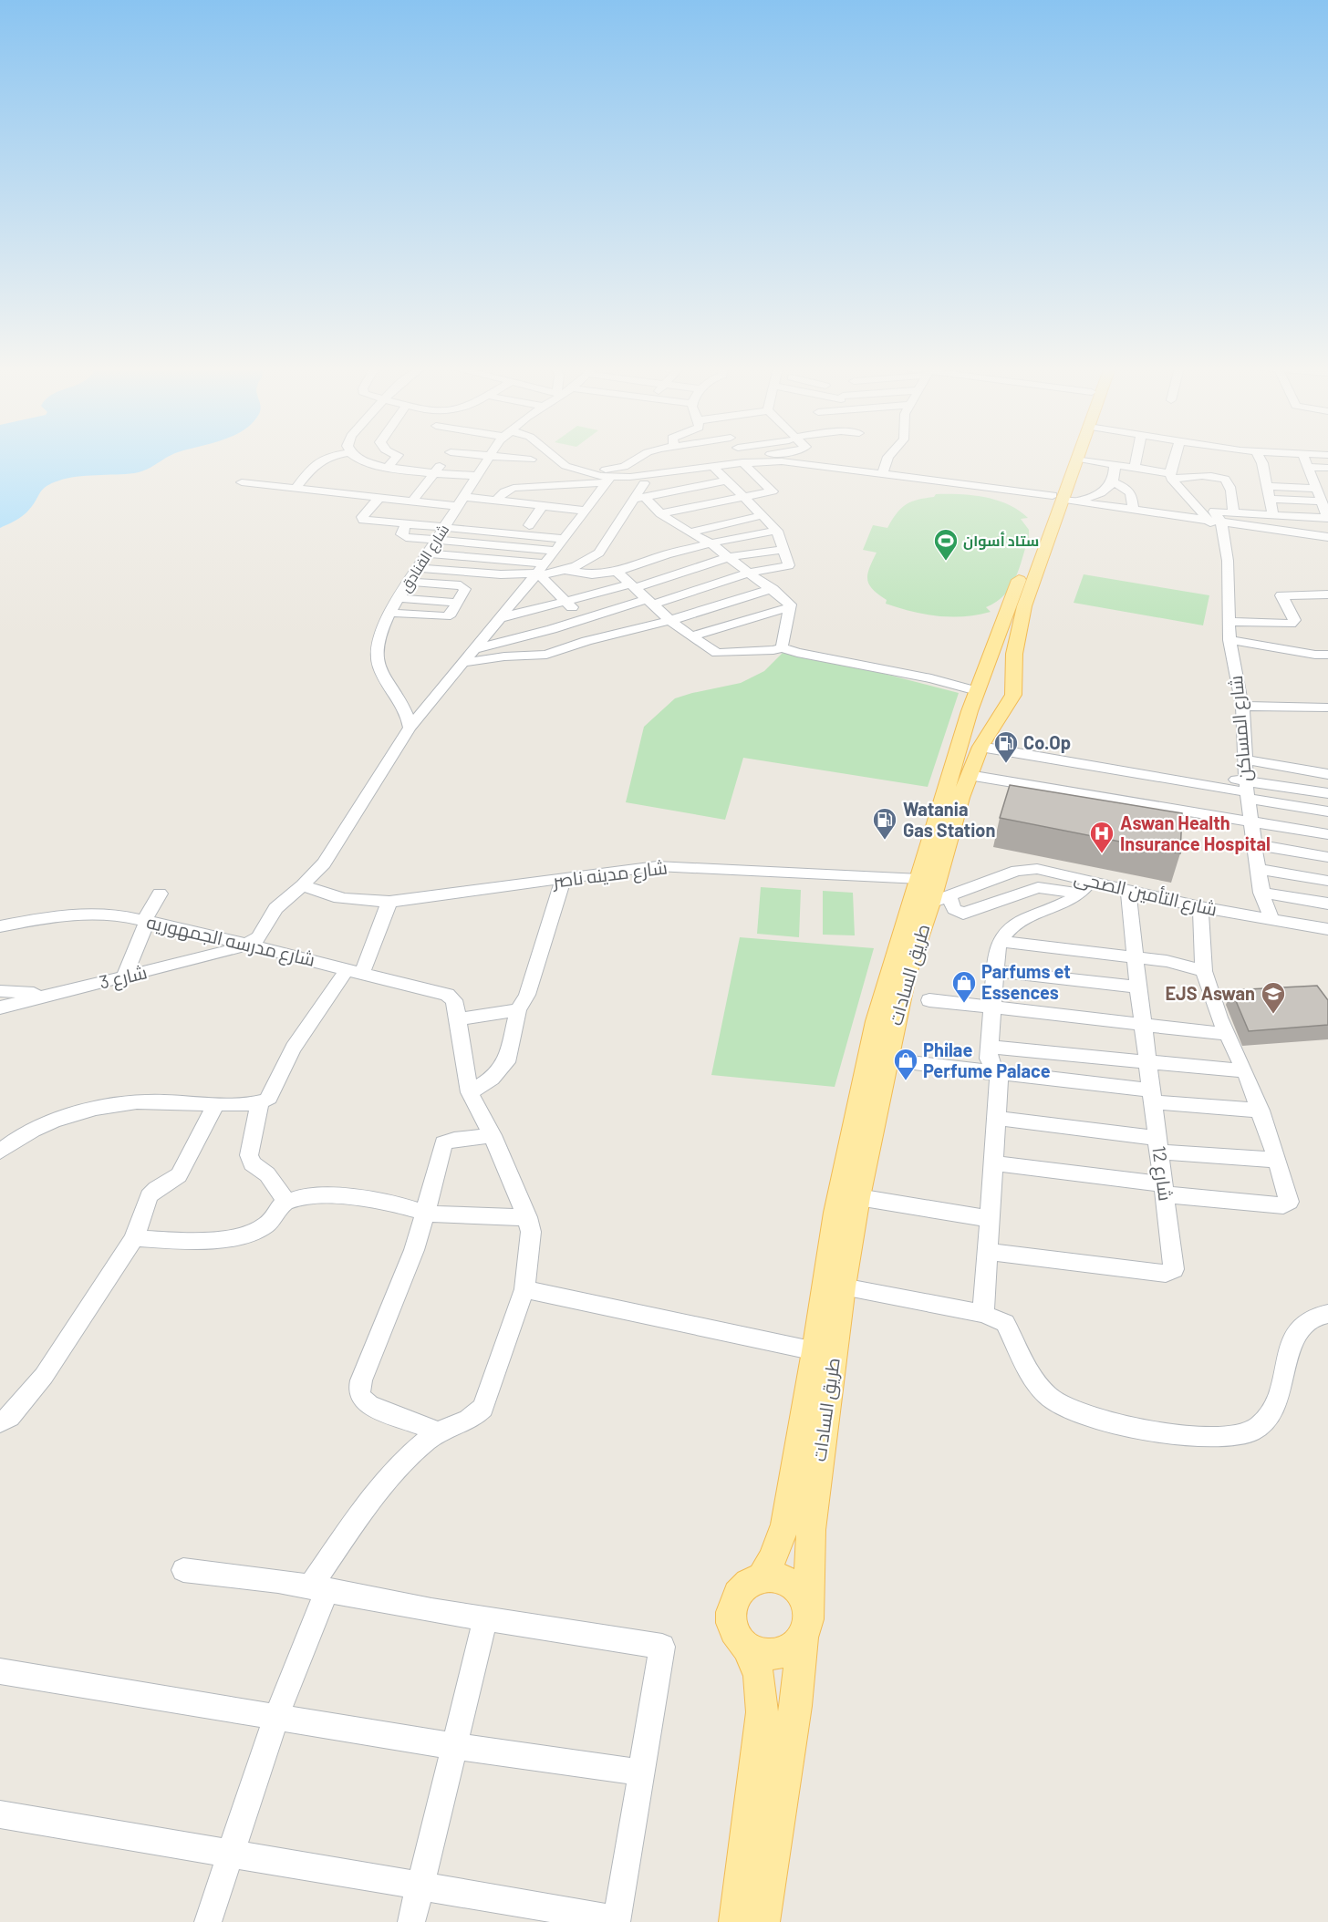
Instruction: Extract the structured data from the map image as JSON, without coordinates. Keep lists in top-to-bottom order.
{
  "streets": {
    "main road": ["طريق السادات"],
    "street": [
      "شارع الفنادق",
      "شارع المساكن",
      "شارع مدينه ناصر",
      "شارع التأمين الصحى",
      "شارع مدرسه الجمهوريه",
      "شارع 3",
      "شارع 12"
    ]
  },
  "crossings": [
    ["شارع المساكن", "شارع التأمين الصحى"],
    ["شارع مدينه ناصر", "طريق السادات"],
    ["شارع التأمين الصحى", "طريق السادات"],
    ["شارع التأمين الصحى", "شارع 12"],
    ["شارع مدرسه الجمهوريه", "شارع 3"]
  ],
  "places": {
    "sports": ["ستاد أسوان"],
    "fuel station": ["Co.Op", "Watania Gas Station"],
    "hospital": ["Aswan Health Insurance Hospital"],
    "shop": ["Parfums et Essences", "Philae Perfume Palace"],
    "school or university": ["EJS Aswan"]
  }
}
